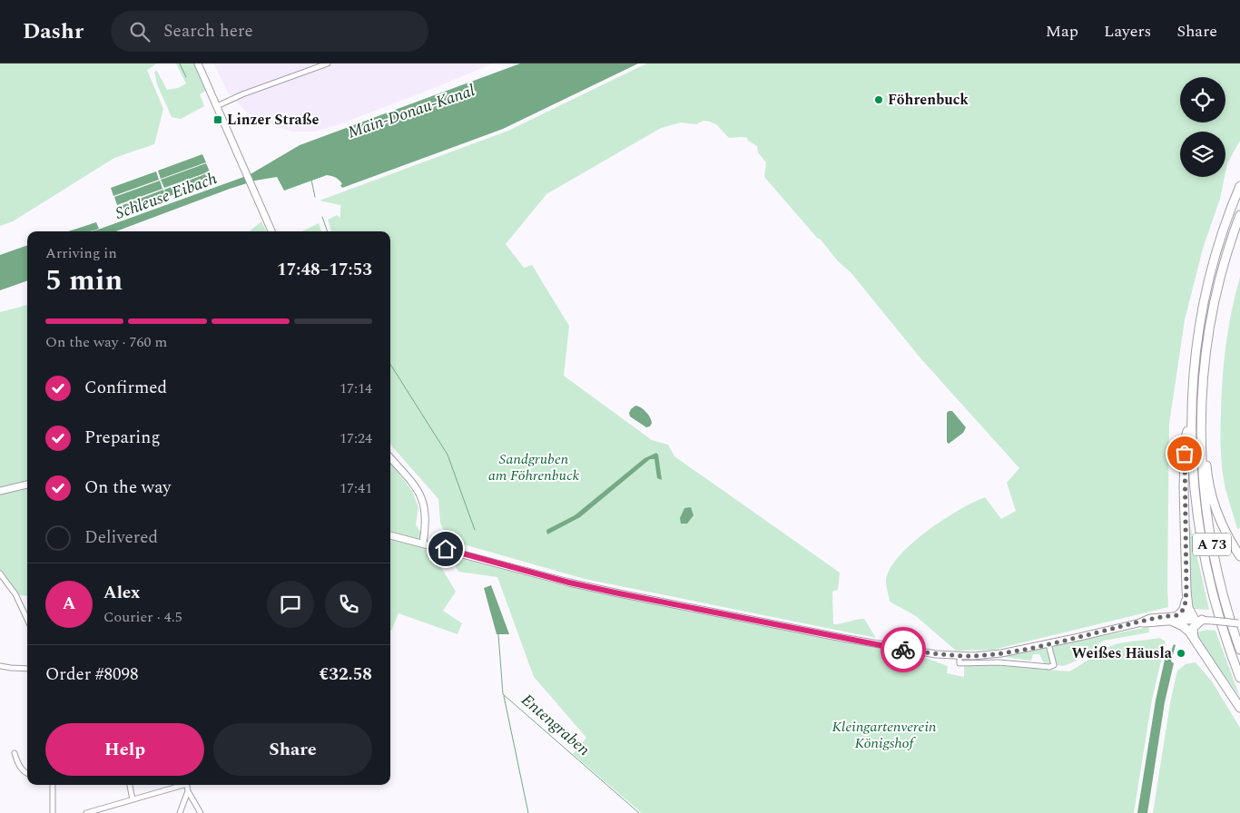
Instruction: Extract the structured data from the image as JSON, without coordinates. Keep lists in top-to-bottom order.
{
  "streets": {
    "highway": ["A 73"]
  },
  "water": ["Main-Donau-Kanal", "Schleuse Eibach", "Entengraben"],
  "parks": ["Sandgruben am Föhrenbuck", "Kleingartenverein Königshof"],
  "places": {
    "other": ["Föhrenbuck", "Weißes Häusla"],
    "transit": ["Linzer Straße"]
  },
  "page": {
    "header": "Dashr",
    "search": "Search here",
    "nav": ["Map", "Layers", "Share"],
    "heading": ["5 min", "Arriving in", "17:48–17:53"],
    "panel": [
      "Alex",
      "Courier · 4.5",
      "Order #8098",
      "€32.58"
    ],
    "bar": "On the way · 760 m",
    "list": [
      ["Confirmed", "17:14"],
      ["Preparing", "17:24"],
      ["On the way", "17:41"],
      "Delivered"
    ],
    "round": "A",
    "buttons": ["Help", "Share"]
  }
}
